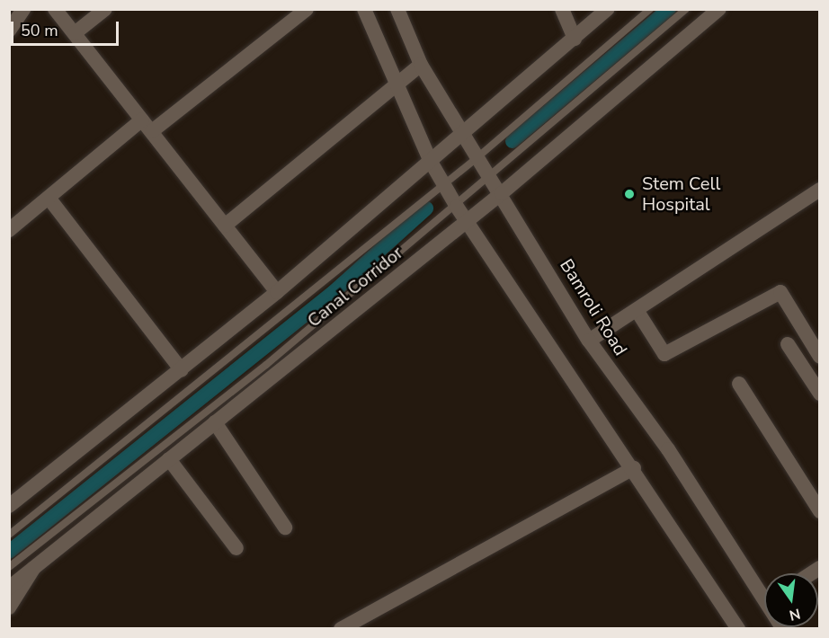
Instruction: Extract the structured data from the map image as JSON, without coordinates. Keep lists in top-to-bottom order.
{
  "streets": {
    "street": ["Canal Corridor", "Bamroli Road"]
  },
  "crossings": [
    ["Canal Corridor", "Bamroli Road"]
  ],
  "places": ["Stem Cell Hospital"],
  "scale_bar": "50 m",
  "north": "bottom"
}
